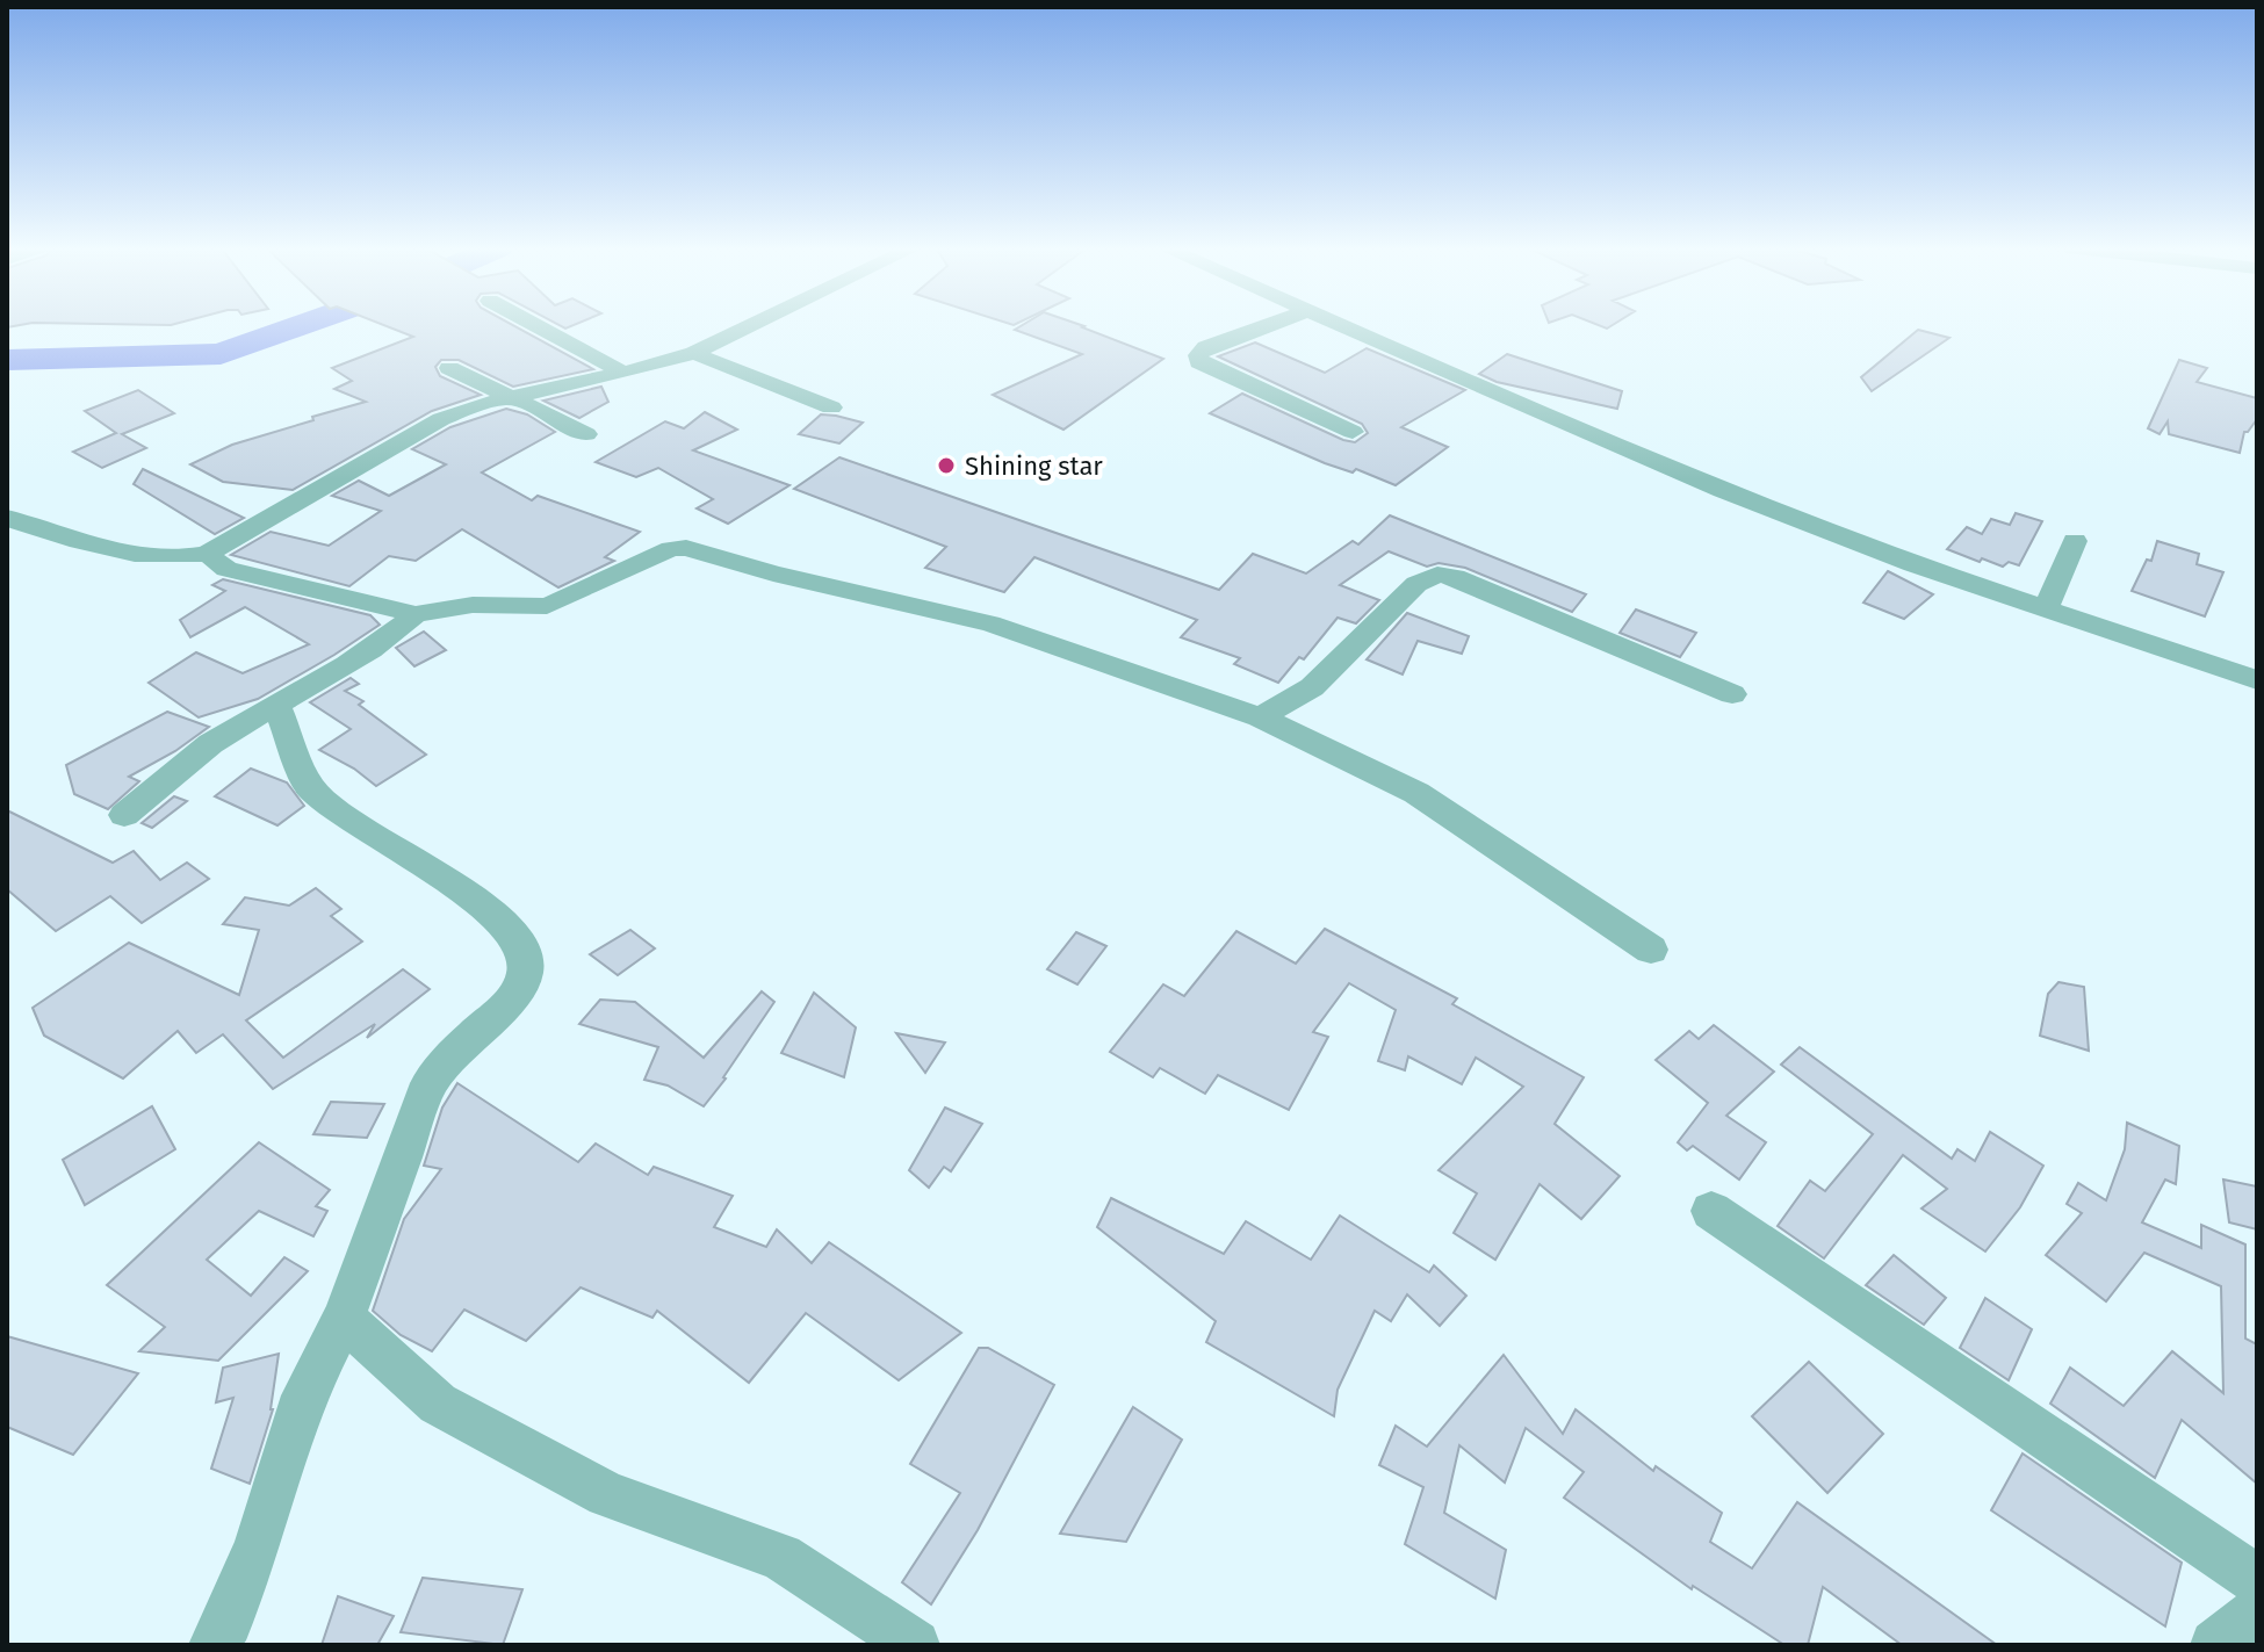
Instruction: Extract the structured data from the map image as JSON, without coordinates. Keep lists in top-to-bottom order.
{
  "places": ["Shining star"]
}
